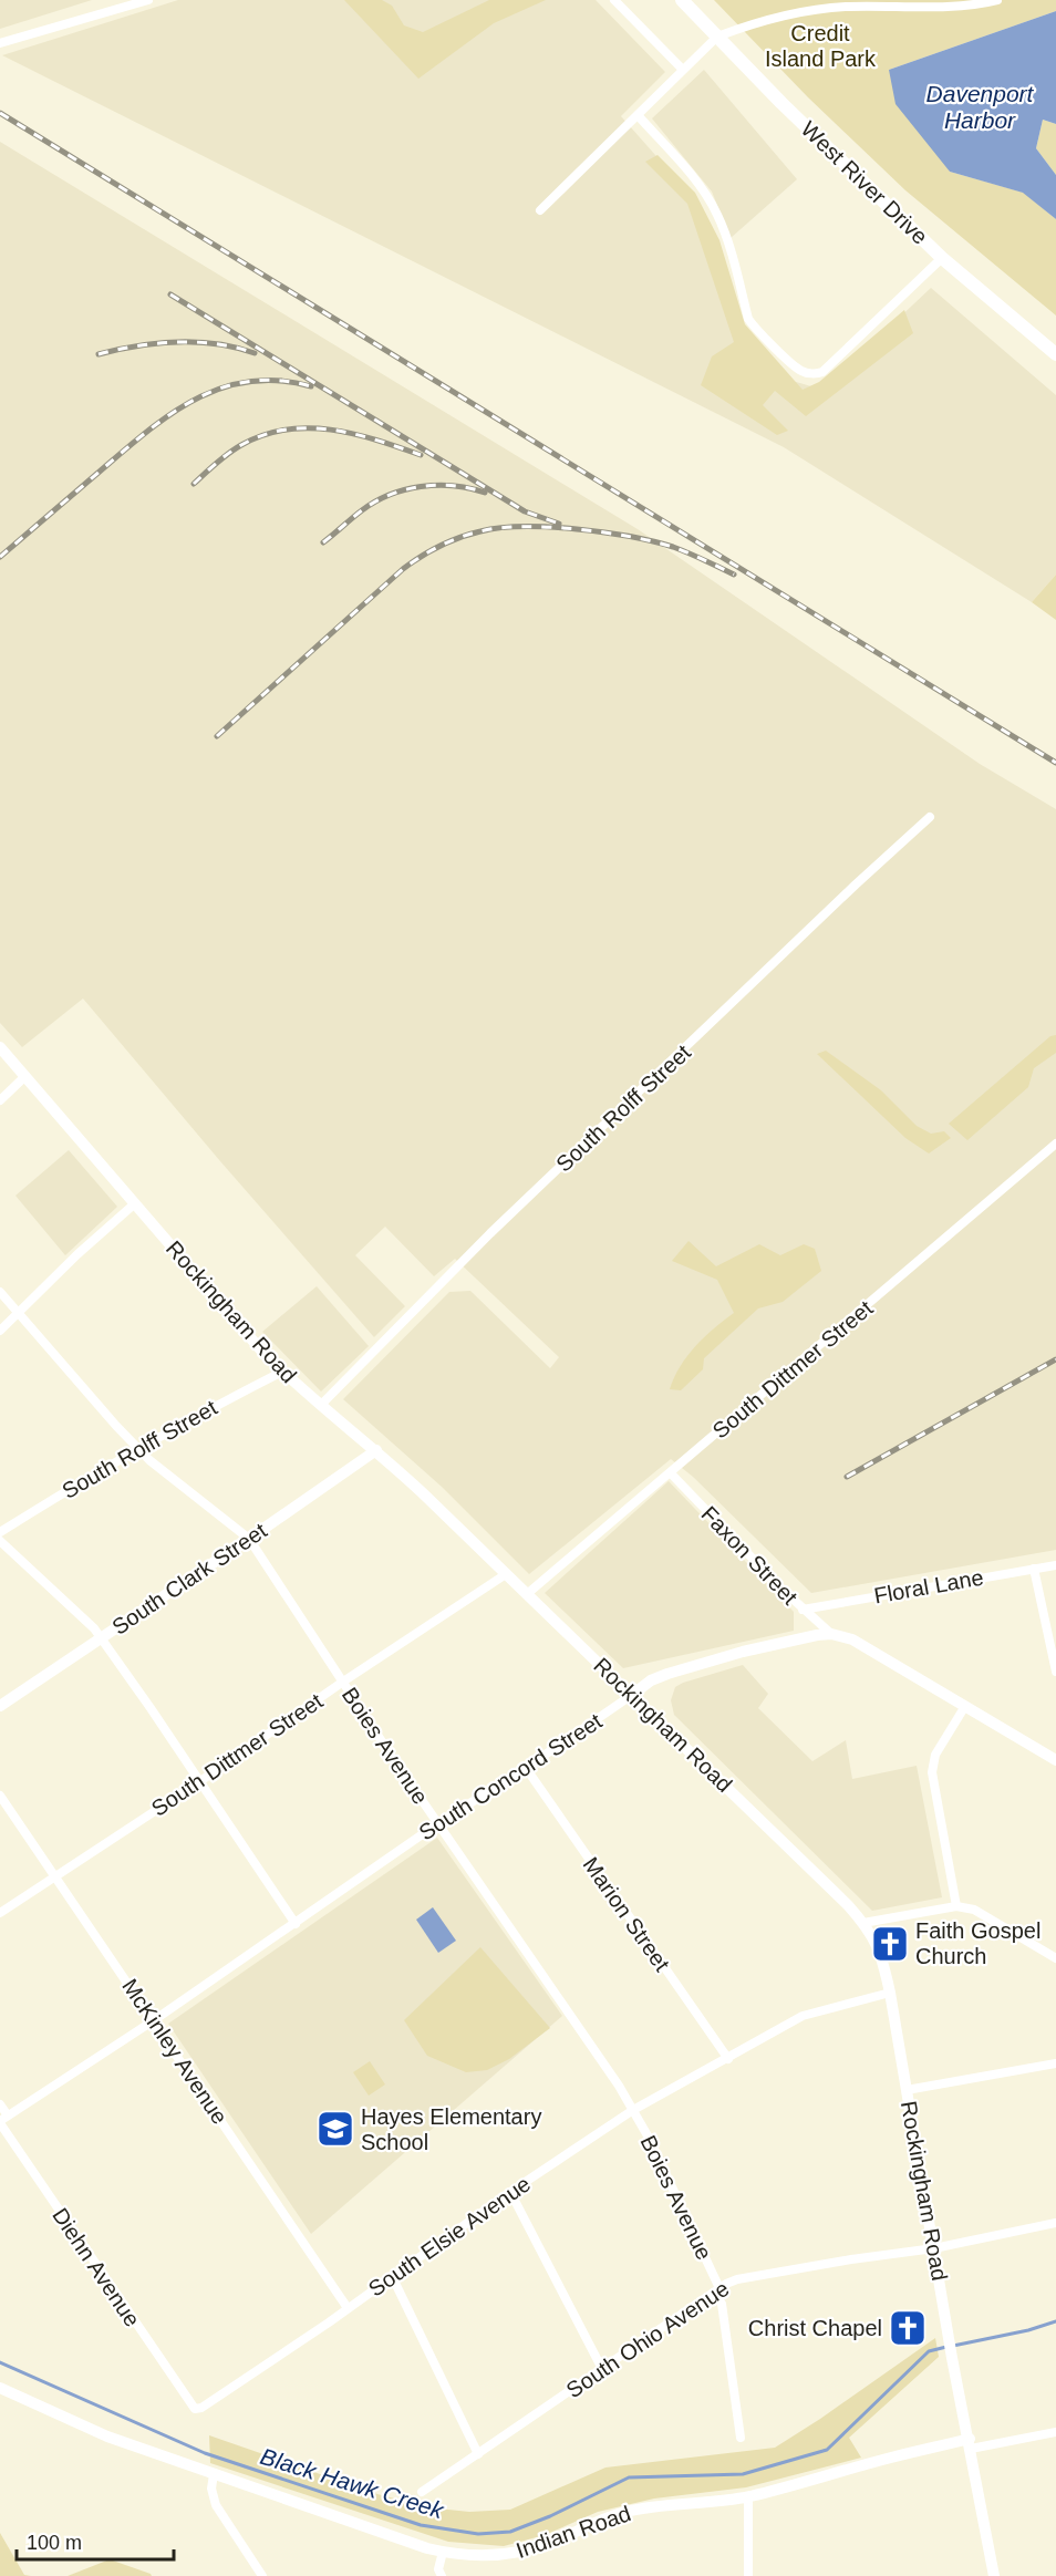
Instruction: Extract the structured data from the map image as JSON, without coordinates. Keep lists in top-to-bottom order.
{
  "streets": {
    "main road": ["West River Drive"],
    "street": [
      "South Rolff Street",
      "Rockingham Road",
      "South Dittmer Street",
      "Faxon Street",
      "South Clark Street",
      "Floral Lane",
      "Boies Avenue",
      "South Concord Street",
      "Marion Street",
      "McKinley Avenue",
      "South Elsie Avenue",
      "Diehn Avenue",
      "South Ohio Avenue",
      "Indian Road"
    ]
  },
  "crossings": [
    ["South Rolff Street", "Rockingham Road"],
    ["South Rolff Street", "Boies Avenue"],
    ["Rockingham Road", "South Dittmer Street"],
    ["Rockingham Road", "South Clark Street"],
    ["Rockingham Road", "South Concord Street"],
    ["Rockingham Road", "South Elsie Avenue"],
    ["Rockingham Road", "South Ohio Avenue"],
    ["Rockingham Road", "Indian Road"],
    ["South Dittmer Street", "Faxon Street"],
    ["South Dittmer Street", "Boies Avenue"],
    ["South Dittmer Street", "McKinley Avenue"],
    ["Faxon Street", "Floral Lane"],
    ["Faxon Street", "South Concord Street"],
    ["South Clark Street", "Boies Avenue"],
    ["Boies Avenue", "South Concord Street"],
    ["Boies Avenue", "South Elsie Avenue"],
    ["Boies Avenue", "South Ohio Avenue"],
    ["South Concord Street", "Marion Street"],
    ["South Concord Street", "McKinley Avenue"],
    ["South Concord Street", "Diehn Avenue"],
    ["Marion Street", "South Elsie Avenue"],
    ["McKinley Avenue", "South Elsie Avenue"],
    ["South Elsie Avenue", "Diehn Avenue"]
  ],
  "water": ["Davenport Harbor", "Black Hawk Creek"],
  "parks": ["Credit Island Park"],
  "places": {
    "church": ["Faith Gospel Church", "Christ Chapel"],
    "school or university": ["Hayes Elementary School"]
  },
  "scale_bar": "100 m"
}
